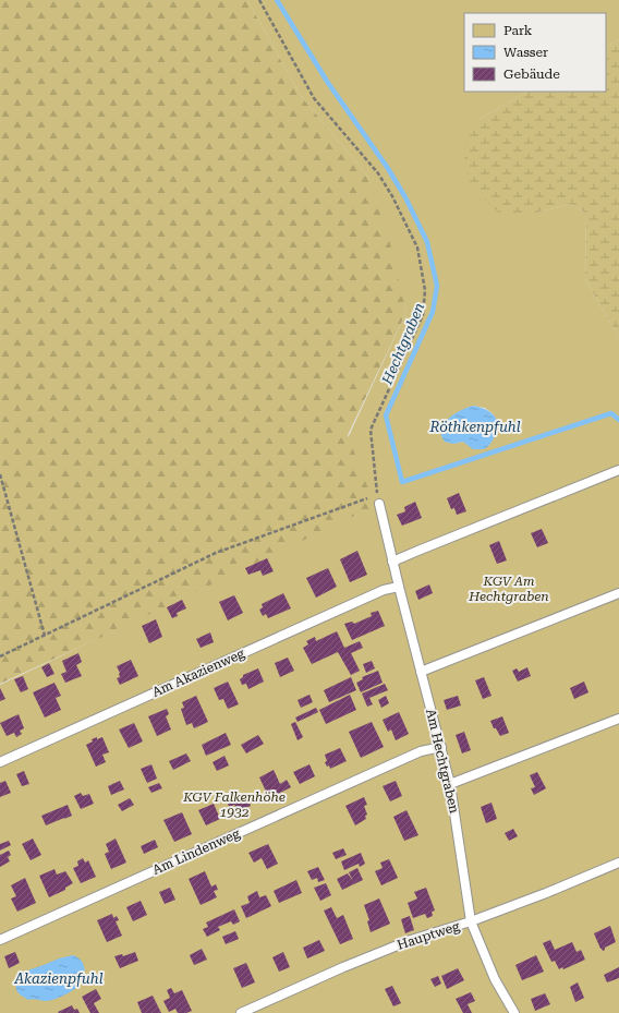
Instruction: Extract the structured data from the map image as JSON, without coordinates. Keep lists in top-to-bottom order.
{
  "streets": {
    "lane": [
      "Am Akazienweg",
      "Am Hechtgraben",
      "Am Lindenweg",
      "Hauptweg"
    ]
  },
  "crossings": [
    ["Am Akazienweg", "Am Hechtgraben"],
    ["Am Hechtgraben", "Am Lindenweg"],
    ["Am Hechtgraben", "Hauptweg"]
  ],
  "water": ["Hechtgraben", "Röthkenpfuhl", "Akazienpfuhl"],
  "parks": ["KGV Am Hechtgraben", "KGV Falkenhöhe 1932"],
  "legend": ["Park", "Wasser", "Gebäude"]
}
